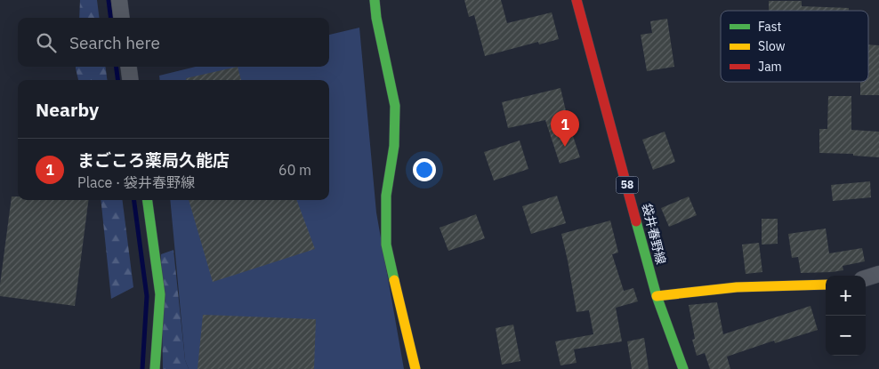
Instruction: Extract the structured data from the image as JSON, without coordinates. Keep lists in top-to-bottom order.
{
  "streets": {
    "street": ["58", "袋井春野線"]
  },
  "legend": ["Fast", "Slow", "Jam"],
  "page": {
    "search": "Search here",
    "heading": "Nearby",
    "pins": "1",
    "list": [
      {
        "mark": "1",
        "name": "まごころ薬局久能店",
        "note": "Place · 袋井春野線",
        "value": "60 m"
      }
    ],
    "map_buttons": ["+", "−"]
  }
}
